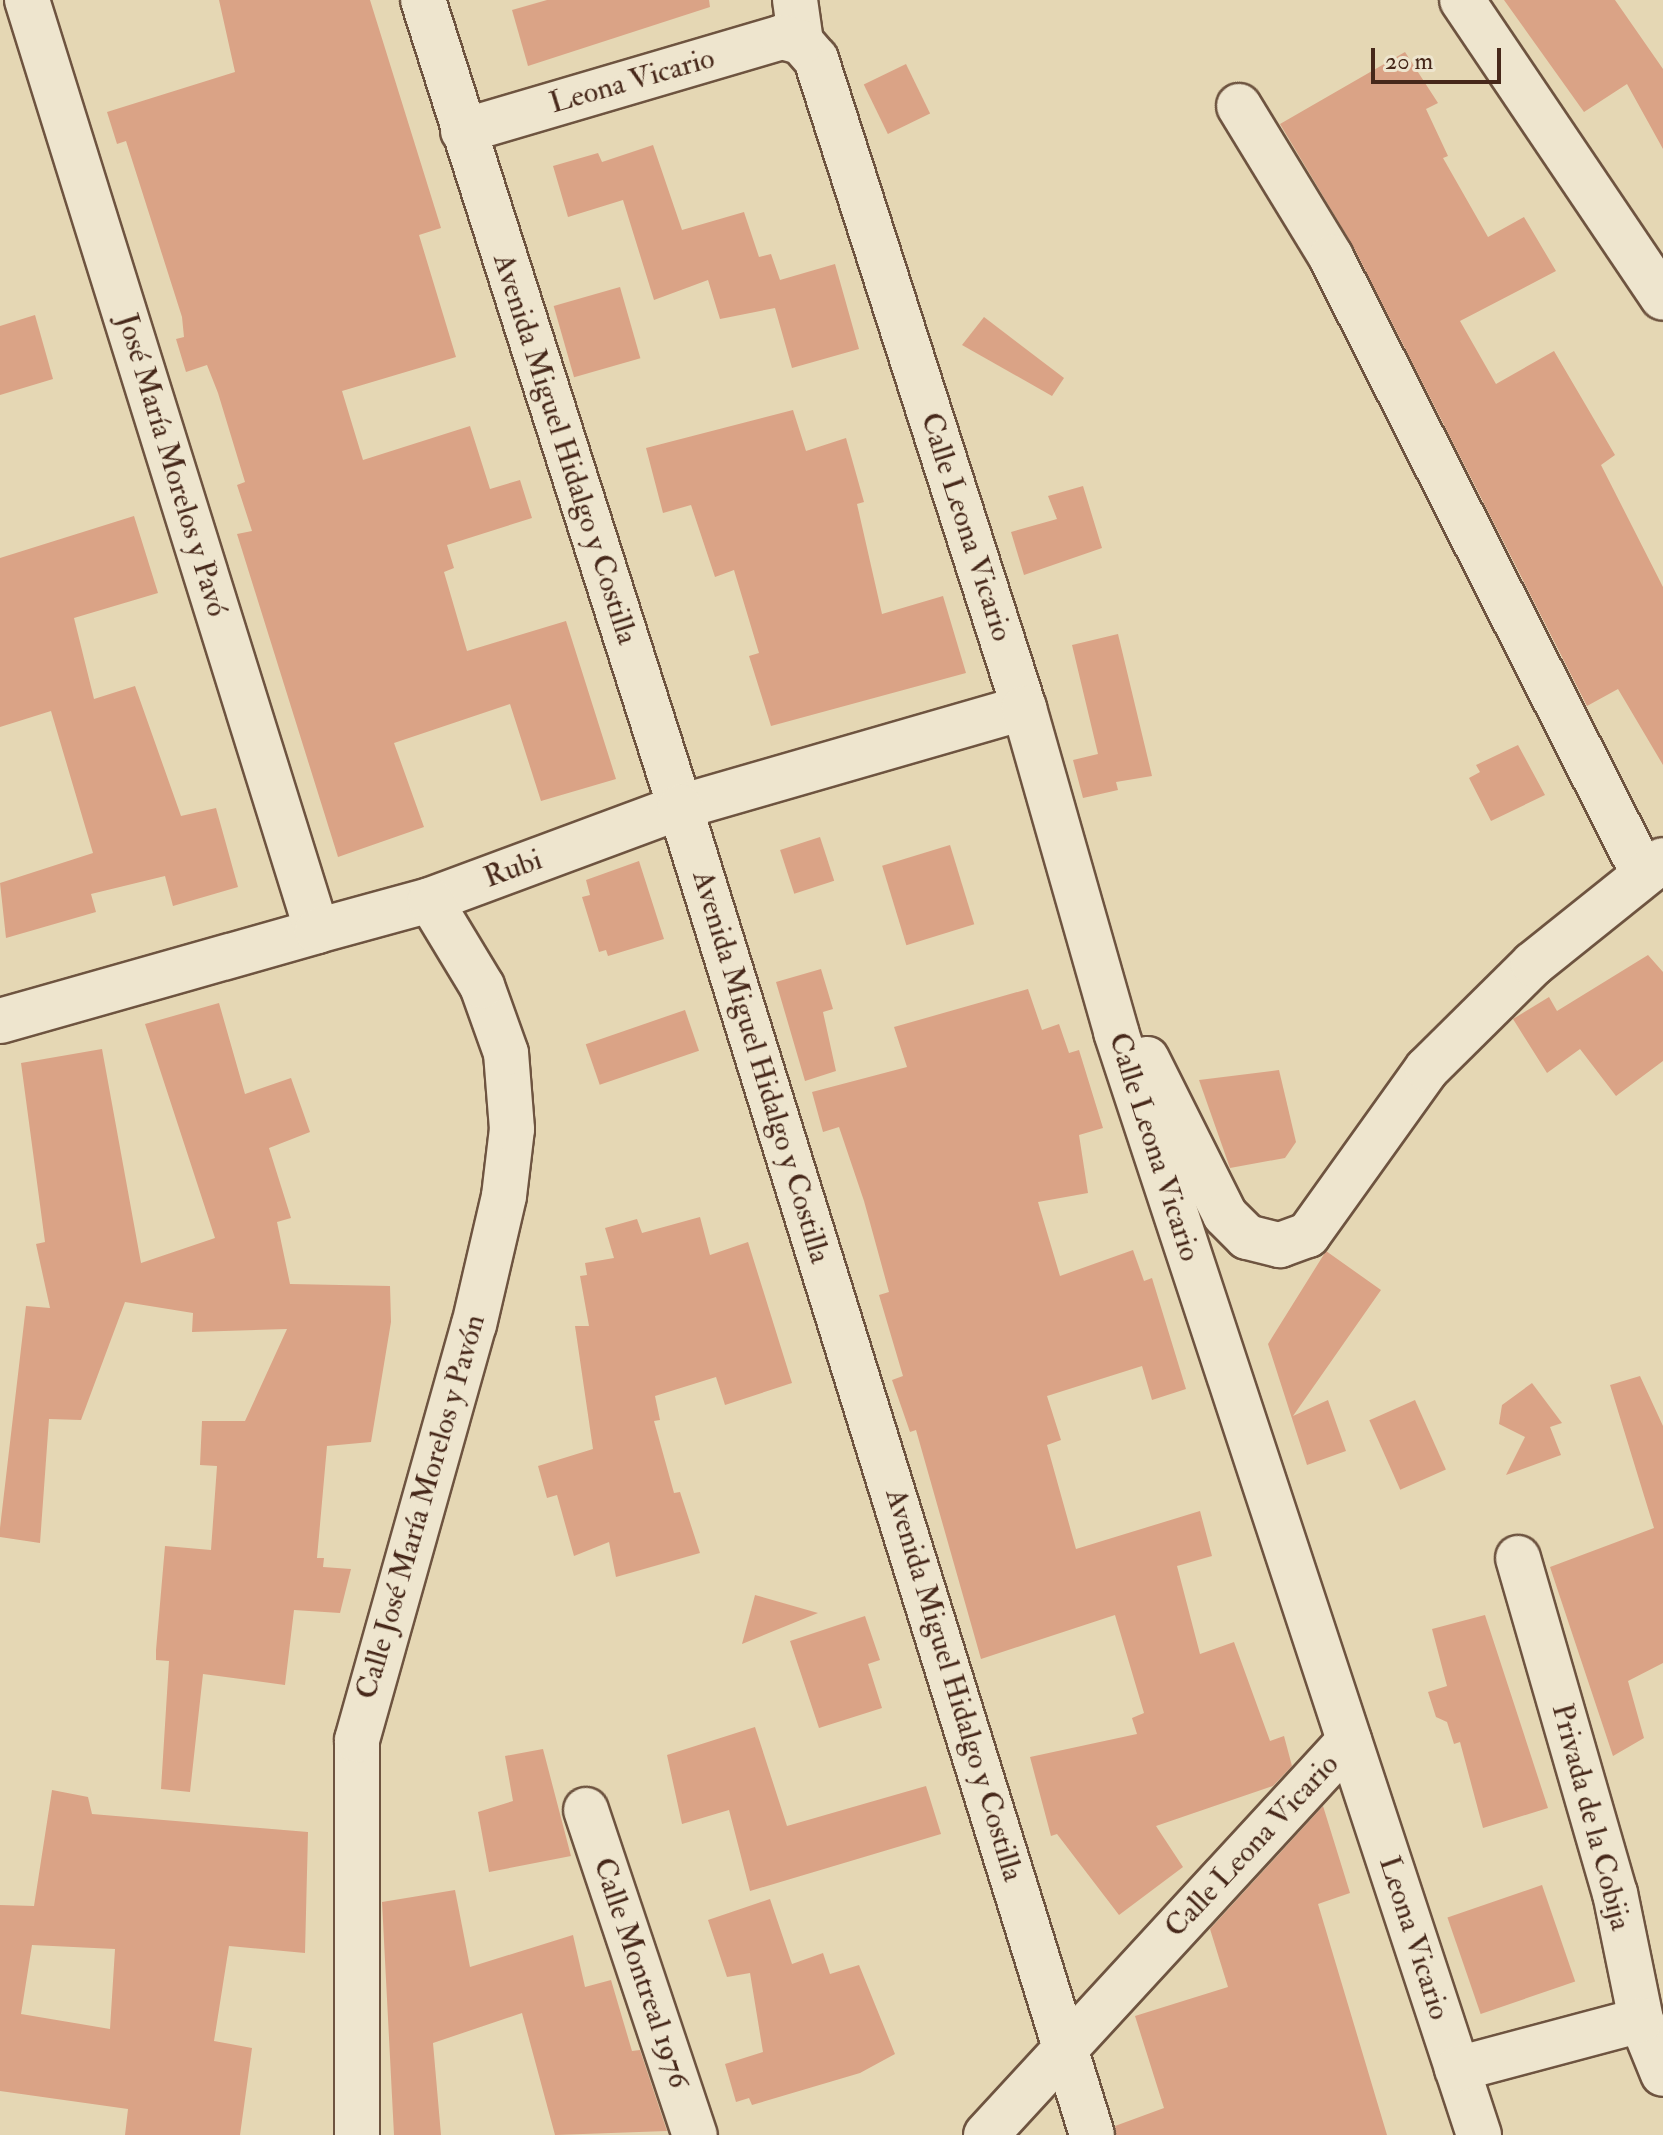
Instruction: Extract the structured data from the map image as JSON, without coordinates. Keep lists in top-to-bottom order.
{
  "streets": {
    "street": [
      "Leona Vicario",
      "Avenida Miguel Hidalgo y Costilla",
      "José María Morelos y Pavó",
      "Calle Leona Vicario",
      "Rubi",
      "Calle José María Morelos y Pavón",
      "Privada de la Cobija",
      "Calle Montreal 1976"
    ]
  },
  "crossings": [
    ["Leona Vicario", "Avenida Miguel Hidalgo y Costilla"],
    ["Leona Vicario", "Calle Leona Vicario"],
    ["Avenida Miguel Hidalgo y Costilla", "Calle Leona Vicario"],
    ["Avenida Miguel Hidalgo y Costilla", "Rubi"],
    ["José María Morelos y Pavó", "Rubi"],
    ["Calle Leona Vicario", "Rubi"],
    ["Rubi", "Calle José María Morelos y Pavón"]
  ],
  "scale_bar": "20 m"
}
